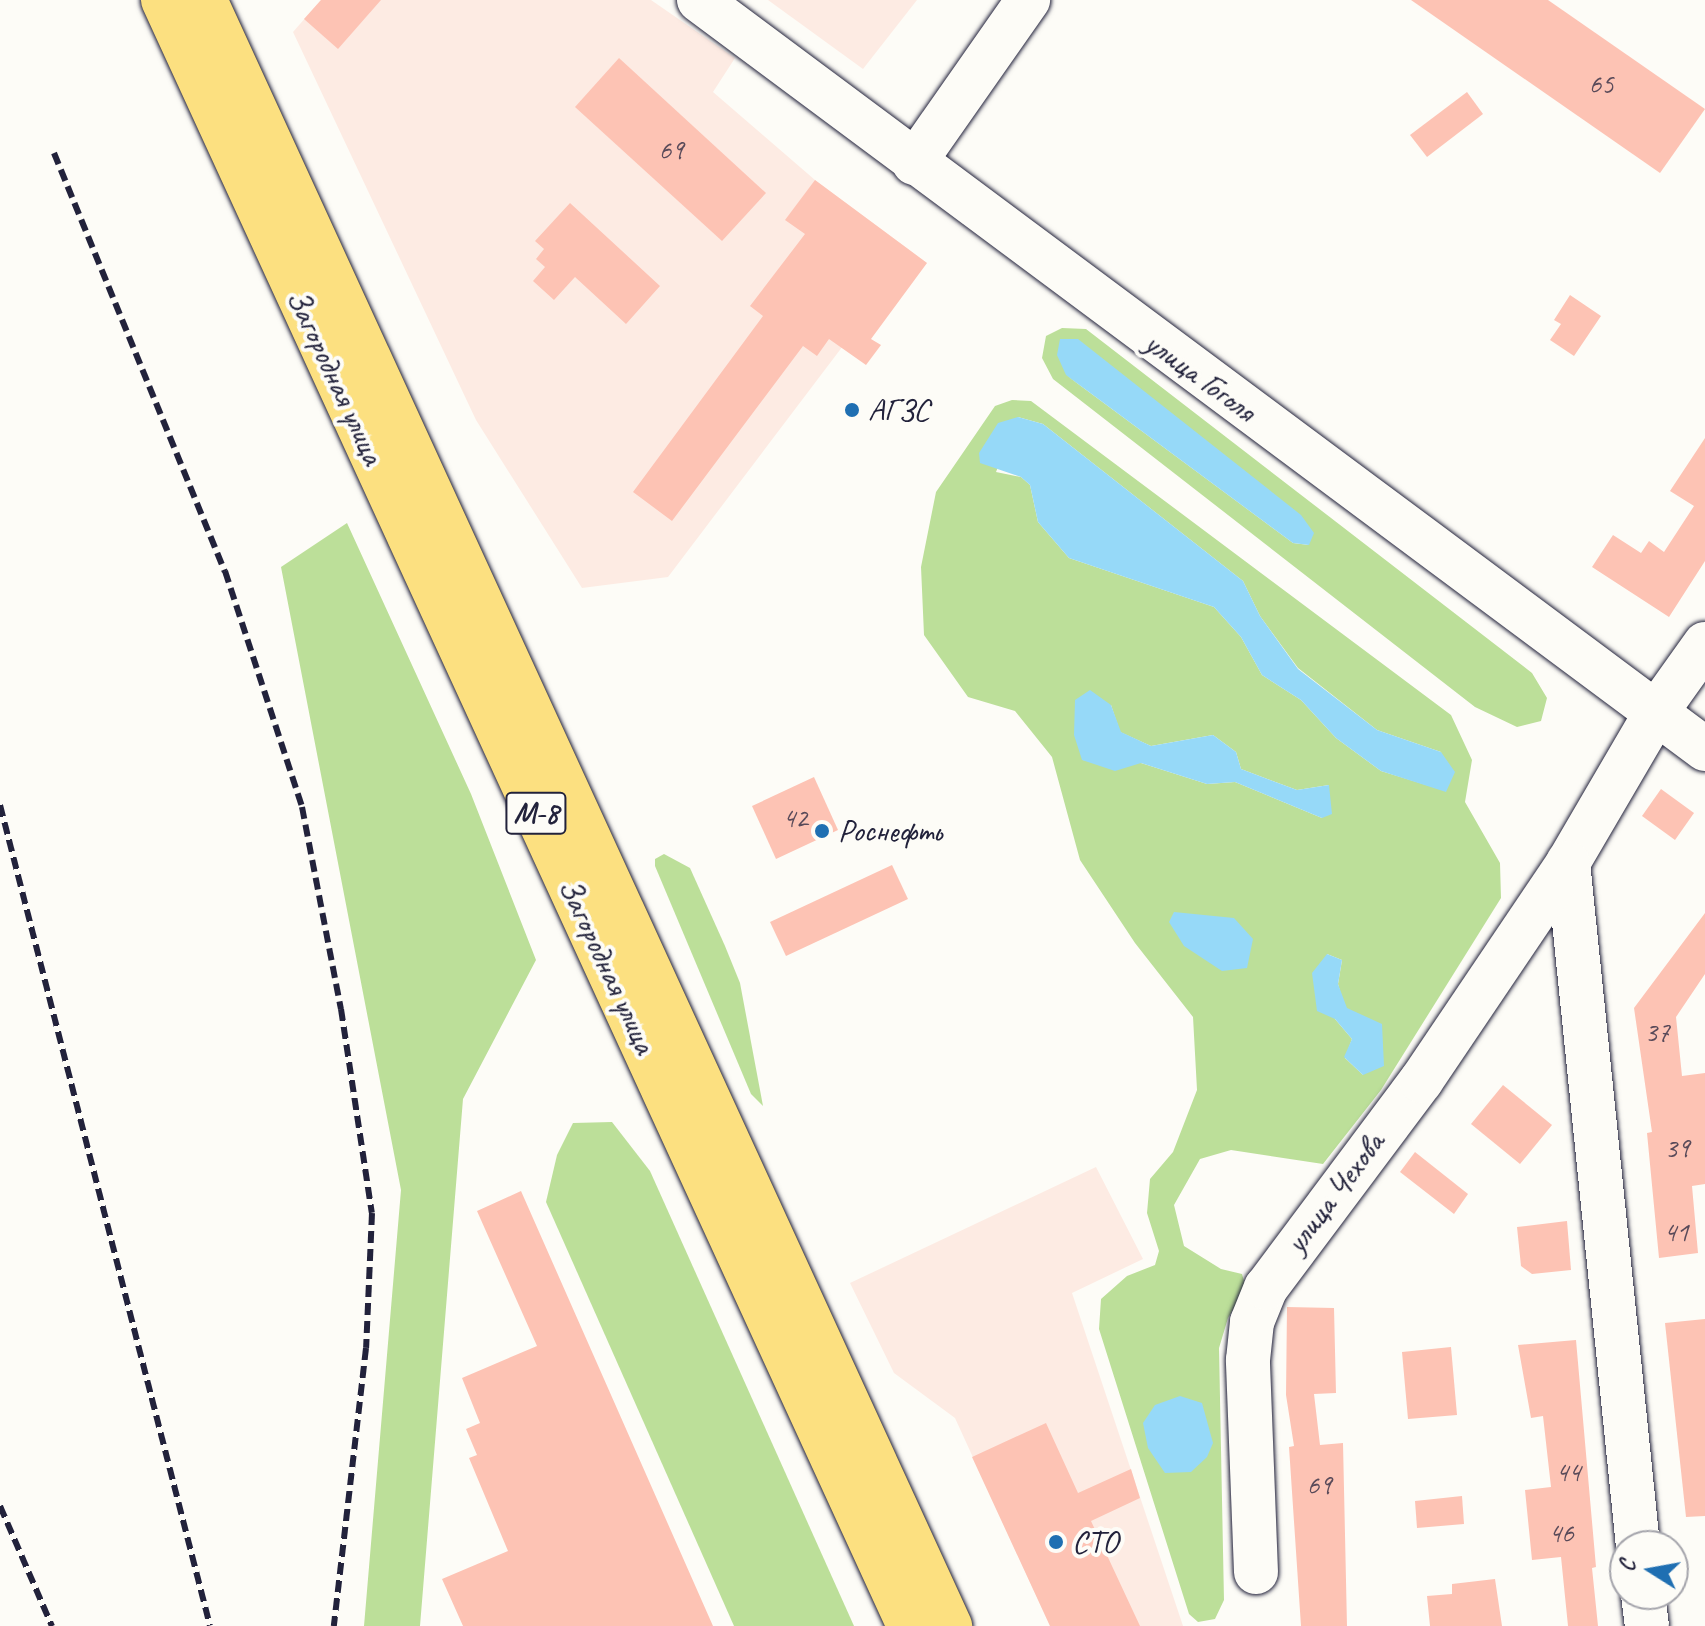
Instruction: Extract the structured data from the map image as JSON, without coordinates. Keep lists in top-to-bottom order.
{
  "streets": {
    "highway": ["Загородная улица", "М-8"],
    "street": ["улица Гоголя", "улица Чехова"]
  },
  "crossings": [
    ["улица Гоголя", "улица Чехова"]
  ],
  "places": ["АГЗС", "Роснефть", "СТО"],
  "house_numbers": [
    "65",
    "69",
    "42",
    "37",
    "39",
    "41",
    "44",
    "69",
    "46"
  ],
  "north": "left"
}
